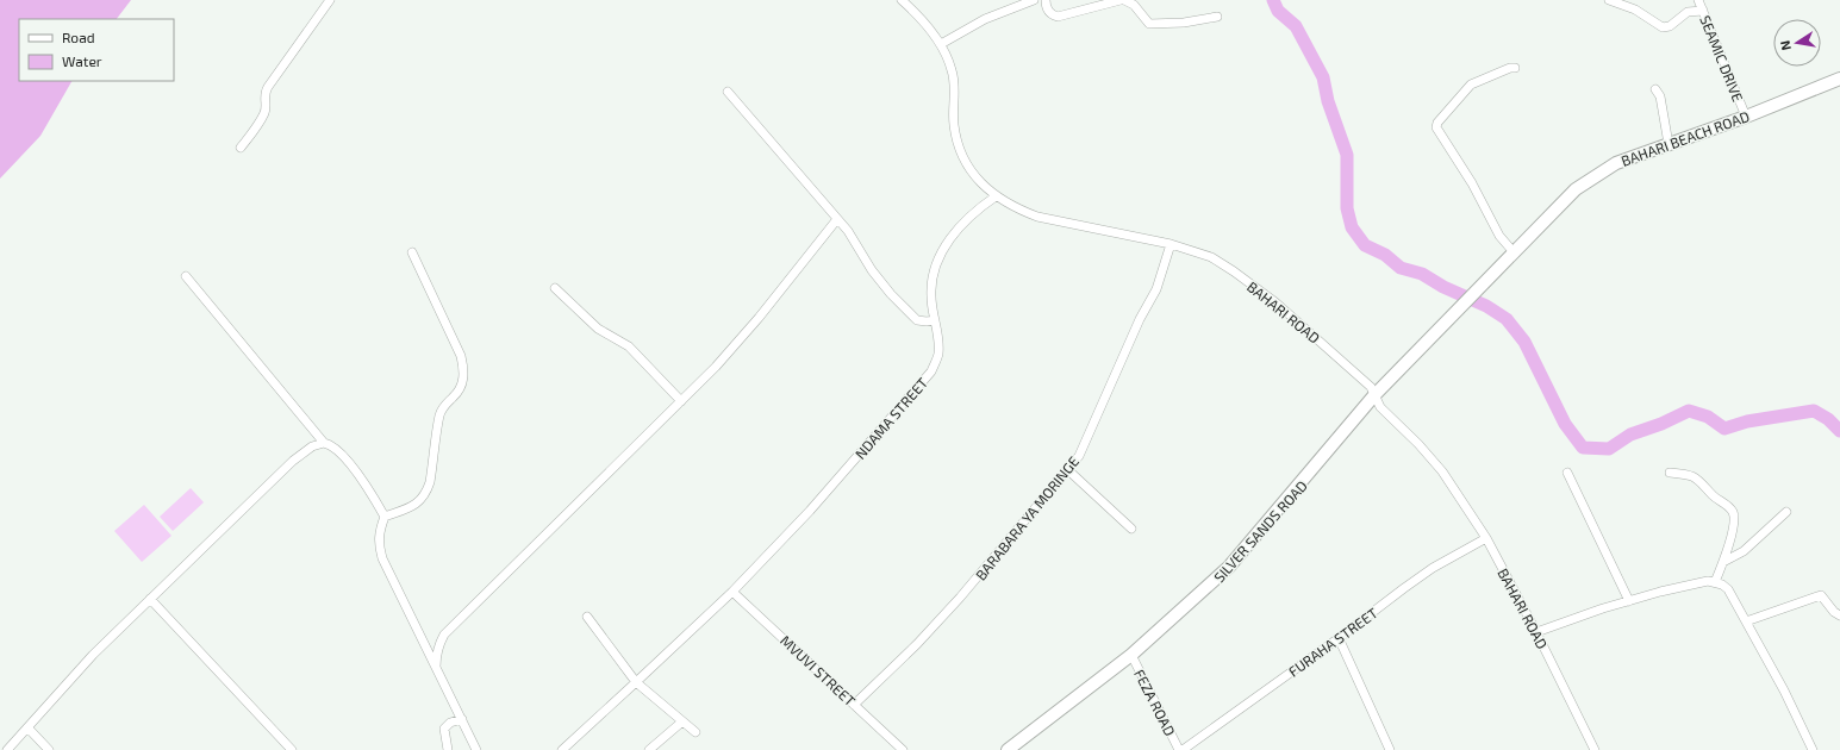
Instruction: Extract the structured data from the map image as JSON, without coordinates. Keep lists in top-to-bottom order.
{
  "streets": {
    "street": [
      "SEAMIC DRIVE",
      "BAHARI BEACH ROAD",
      "BAHARI ROAD",
      "NDAMA STREET",
      "BARABARA YA MORINGE",
      "SILVER SANDS ROAD",
      "FURAHA STREET",
      "MVUVI STREET",
      "FEZA ROAD"
    ]
  },
  "crossings": [
    ["SEAMIC DRIVE", "BAHARI BEACH ROAD"],
    ["BAHARI BEACH ROAD", "SILVER SANDS ROAD"],
    ["BAHARI ROAD", "NDAMA STREET"],
    ["BAHARI ROAD", "BARABARA YA MORINGE"],
    ["BAHARI ROAD", "SILVER SANDS ROAD"],
    ["BAHARI ROAD", "FURAHA STREET"],
    ["NDAMA STREET", "MVUVI STREET"],
    ["BARABARA YA MORINGE", "MVUVI STREET"],
    ["SILVER SANDS ROAD", "FEZA ROAD"],
    ["FURAHA STREET", "FEZA ROAD"]
  ],
  "legend": ["Road", "Water"],
  "north": "left"
}
